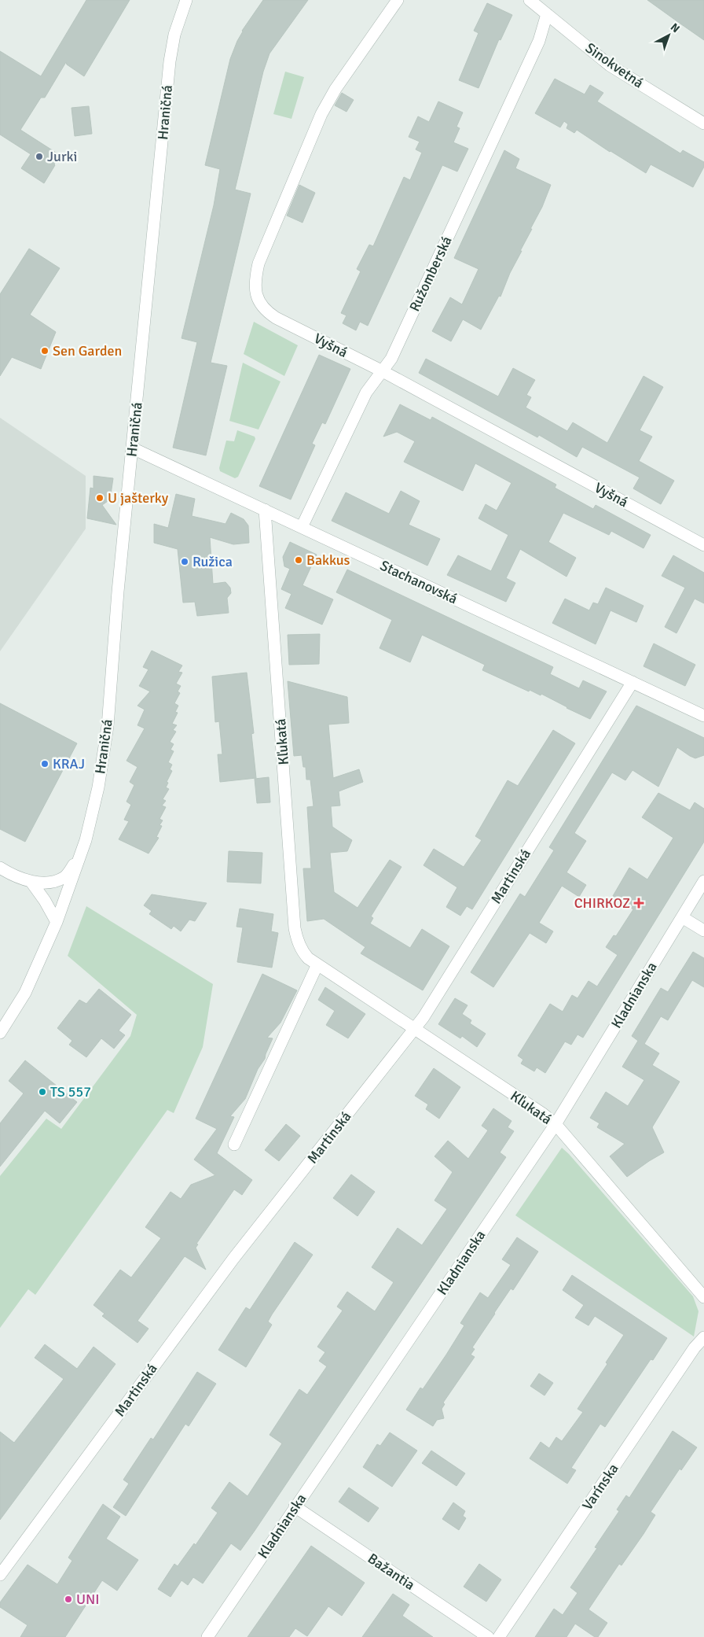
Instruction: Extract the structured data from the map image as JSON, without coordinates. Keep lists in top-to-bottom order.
{
  "streets": {
    "street": [
      "Sinokvetná",
      "Hraničná",
      "Ružomberská",
      "Vyšná",
      "Stachanovská",
      "Kľukatá",
      "Martinská",
      "Kladnianska",
      "Varínska",
      "Bažantia"
    ]
  },
  "crossings": [
    ["Sinokvetná", "Ružomberská"],
    ["Hraničná", "Stachanovská"],
    ["Ružomberská", "Vyšná"],
    ["Ružomberská", "Stachanovská"],
    ["Stachanovská", "Kľukatá"],
    ["Stachanovská", "Martinská"],
    ["Kľukatá", "Martinská"],
    ["Kľukatá", "Kladnianska"],
    ["Kladnianska", "Bažantia"]
  ],
  "places": {
    "other": [
      "Jurki",
      "Sen Garden",
      "U jašterky",
      "Bakkus",
      "Ružica",
      "KRAJ",
      "TS 557",
      "UNI"
    ],
    "health": ["CHIRKOZ"]
  },
  "north": "top right"
}
